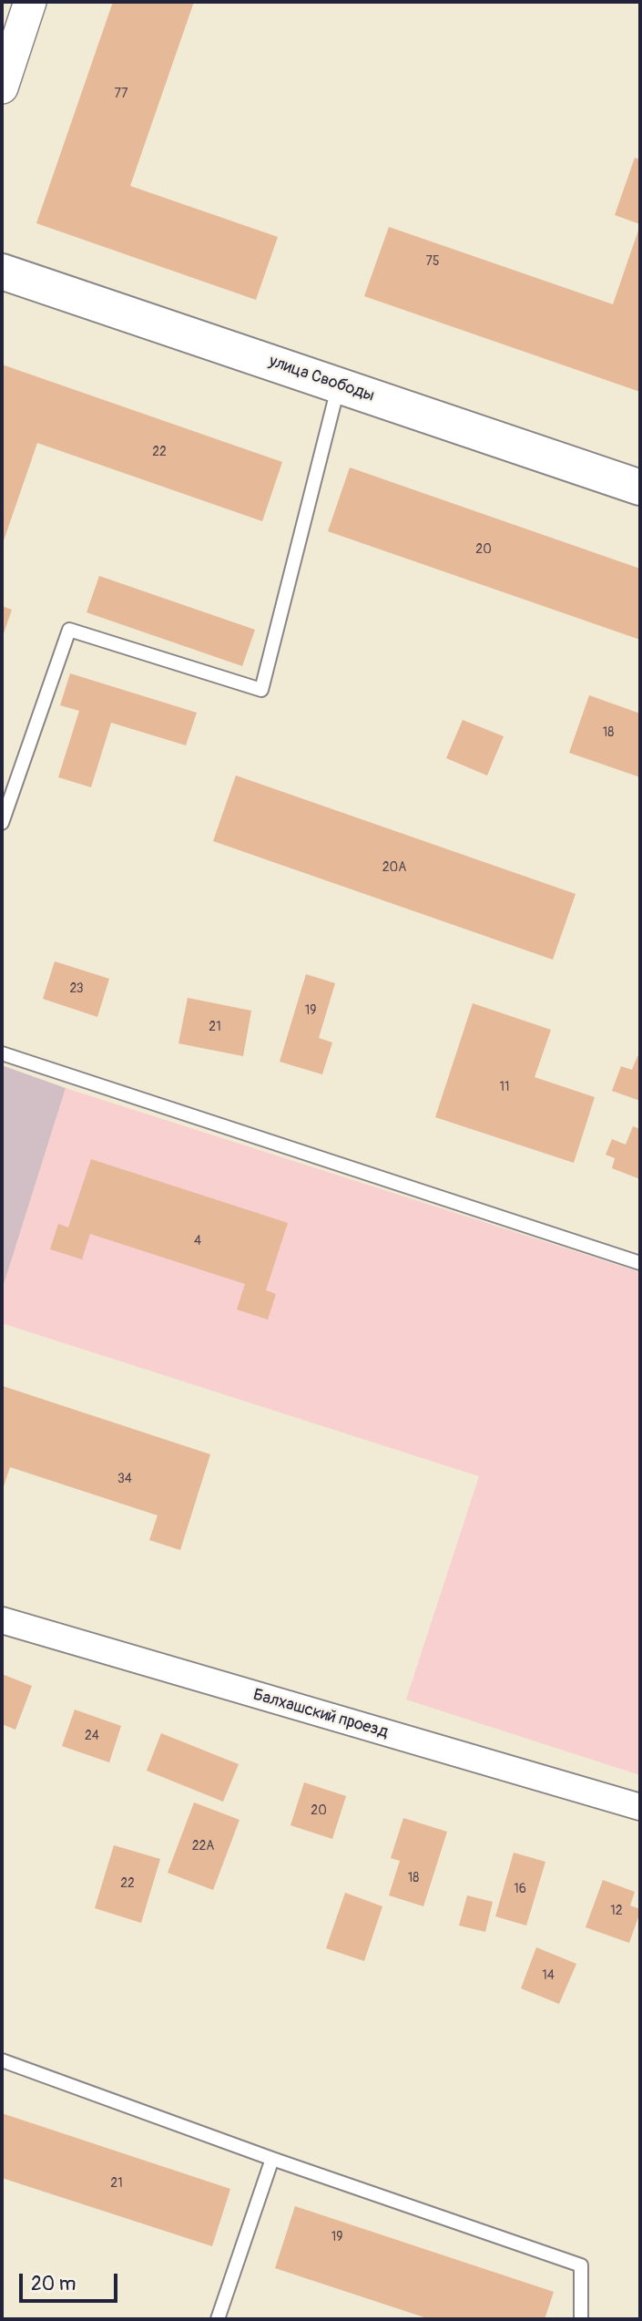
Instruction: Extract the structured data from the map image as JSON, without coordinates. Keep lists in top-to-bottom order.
{
  "streets": {
    "main road": ["улица Свободы"],
    "street": ["Балхашский проезд"]
  },
  "house_numbers": [
    "77",
    "75",
    "22",
    "20",
    "18",
    "20А",
    "23",
    "19",
    "21",
    "11",
    "4",
    "34",
    "24",
    "20",
    "22А",
    "18",
    "22",
    "16",
    "12",
    "14",
    "21",
    "19"
  ],
  "scale_bar": "20 m"
}
